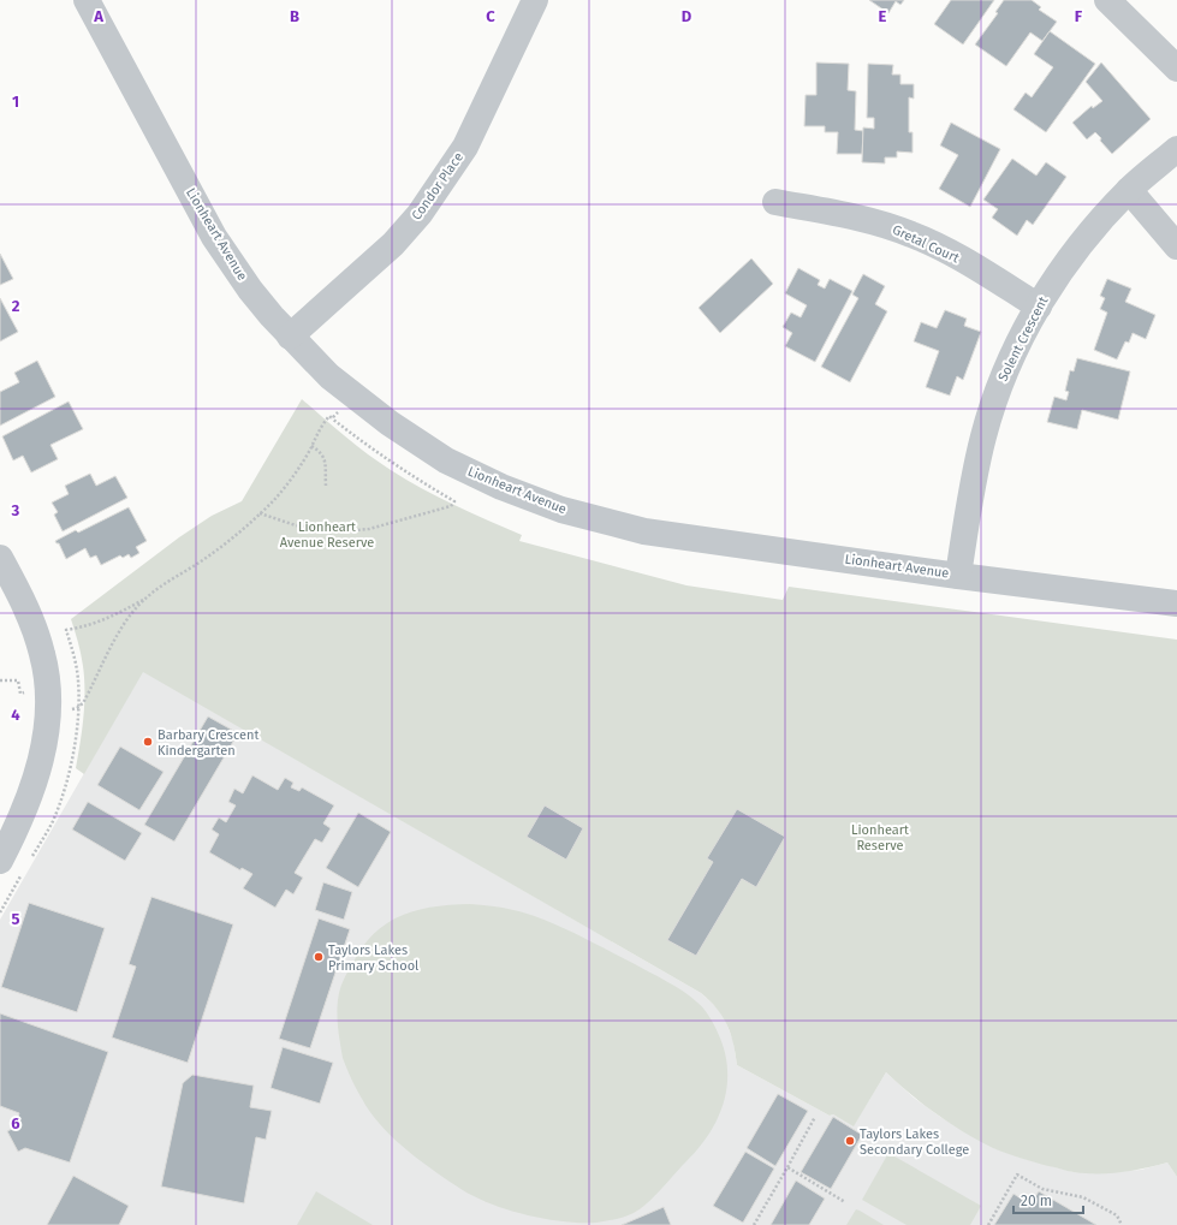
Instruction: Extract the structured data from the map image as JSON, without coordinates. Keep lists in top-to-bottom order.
{
  "streets": {
    "street": [
      "Condor Place",
      "Lionheart Avenue",
      "Gretal Court",
      "Solent Crescent"
    ]
  },
  "crossings": [
    ["Condor Place", "Lionheart Avenue"],
    ["Lionheart Avenue", "Solent Crescent"],
    ["Gretal Court", "Solent Crescent"]
  ],
  "parks": ["Lionheart Avenue Reserve", "Lionheart Reserve"],
  "places": ["Barbary Crescent Kindergarten", "Taylors Lakes Primary School", "Taylors Lakes Secondary College"],
  "scale_bar": "20 m",
  "grid": {
    "columns": [
      "A",
      "B",
      "C",
      "D",
      "E",
      "F"
    ],
    "rows": [
      "1",
      "2",
      "3",
      "4",
      "5",
      "6"
    ]
  }
}
